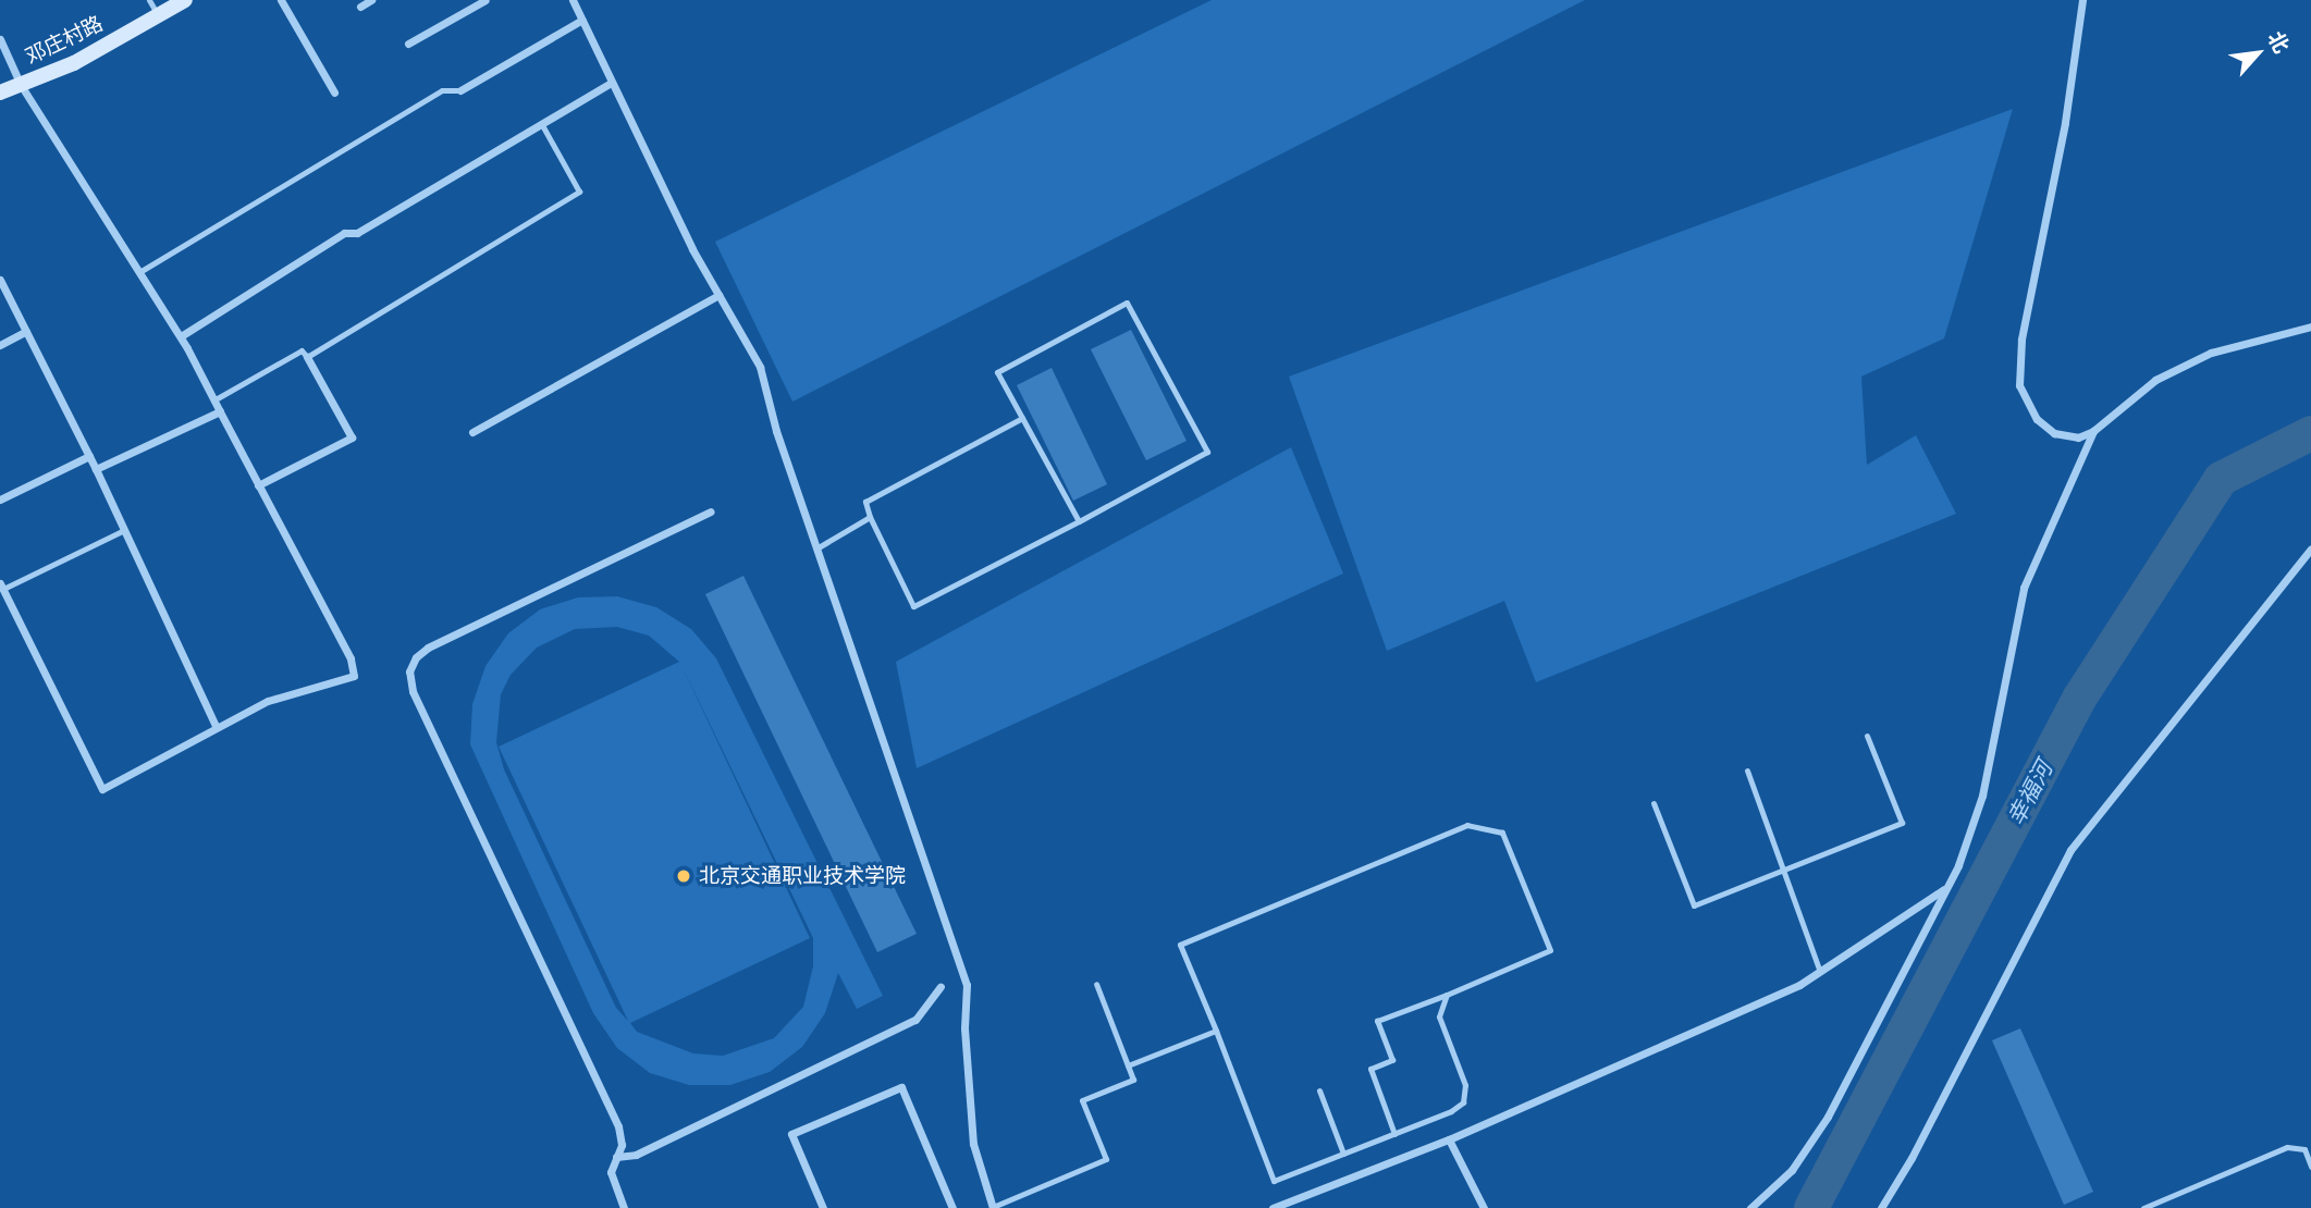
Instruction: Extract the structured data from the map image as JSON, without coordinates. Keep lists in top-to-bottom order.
{
  "streets": {
    "street": ["邓庄村路"]
  },
  "water": ["幸福河"],
  "places": ["北京交通职业技术学院"],
  "north": "top right"
}
